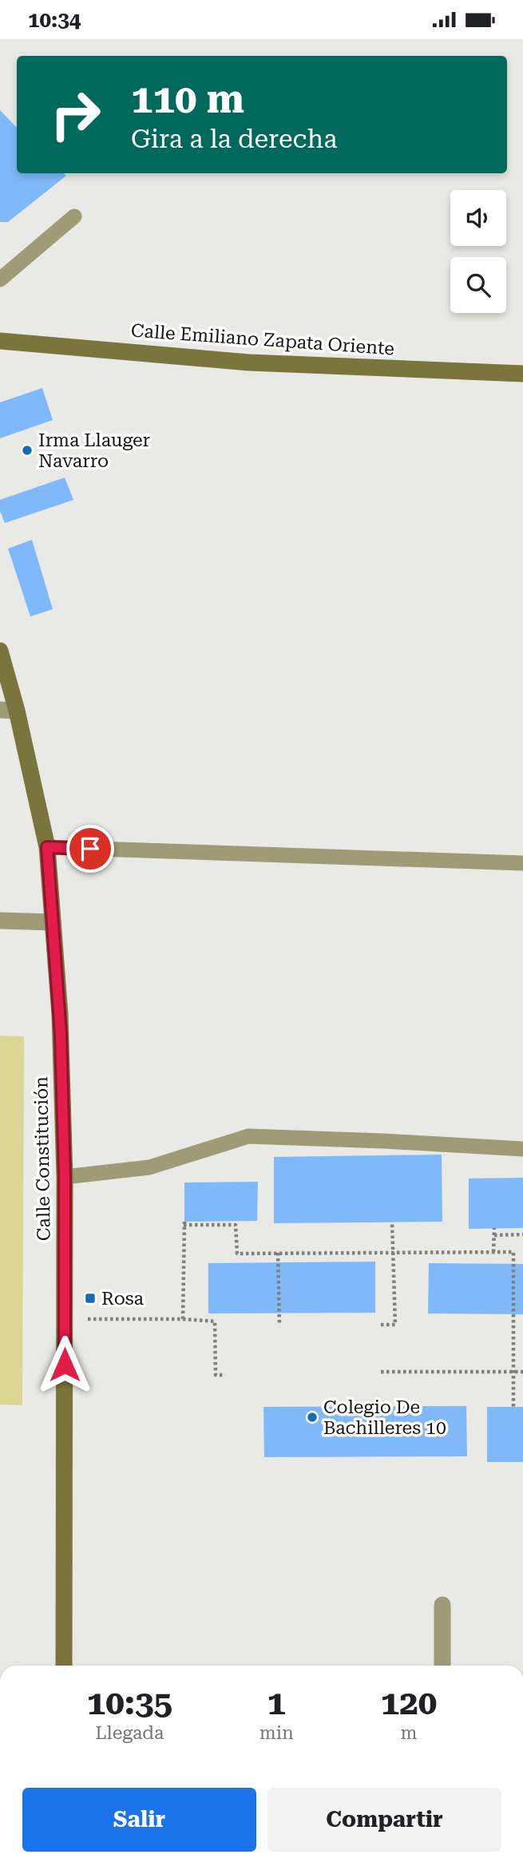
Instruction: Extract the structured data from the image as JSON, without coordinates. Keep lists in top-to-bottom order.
{
  "streets": {
    "main road": ["Calle Emiliano Zapata Oriente", "Calle Constitución"]
  },
  "places": {
    "other": ["Irma Llauger Navarro", "Colegio De Bachilleres 10"],
    "transit": ["Rosa"]
  },
  "page": {
    "status": "10:34",
    "turn": ["110 m", "Gira a la derecha"],
    "eta": [
      "10:35",
      "Llegada",
      "1",
      "min",
      "120",
      "m"
    ],
    "buttons": ["Salir", "Compartir"]
  }
}
